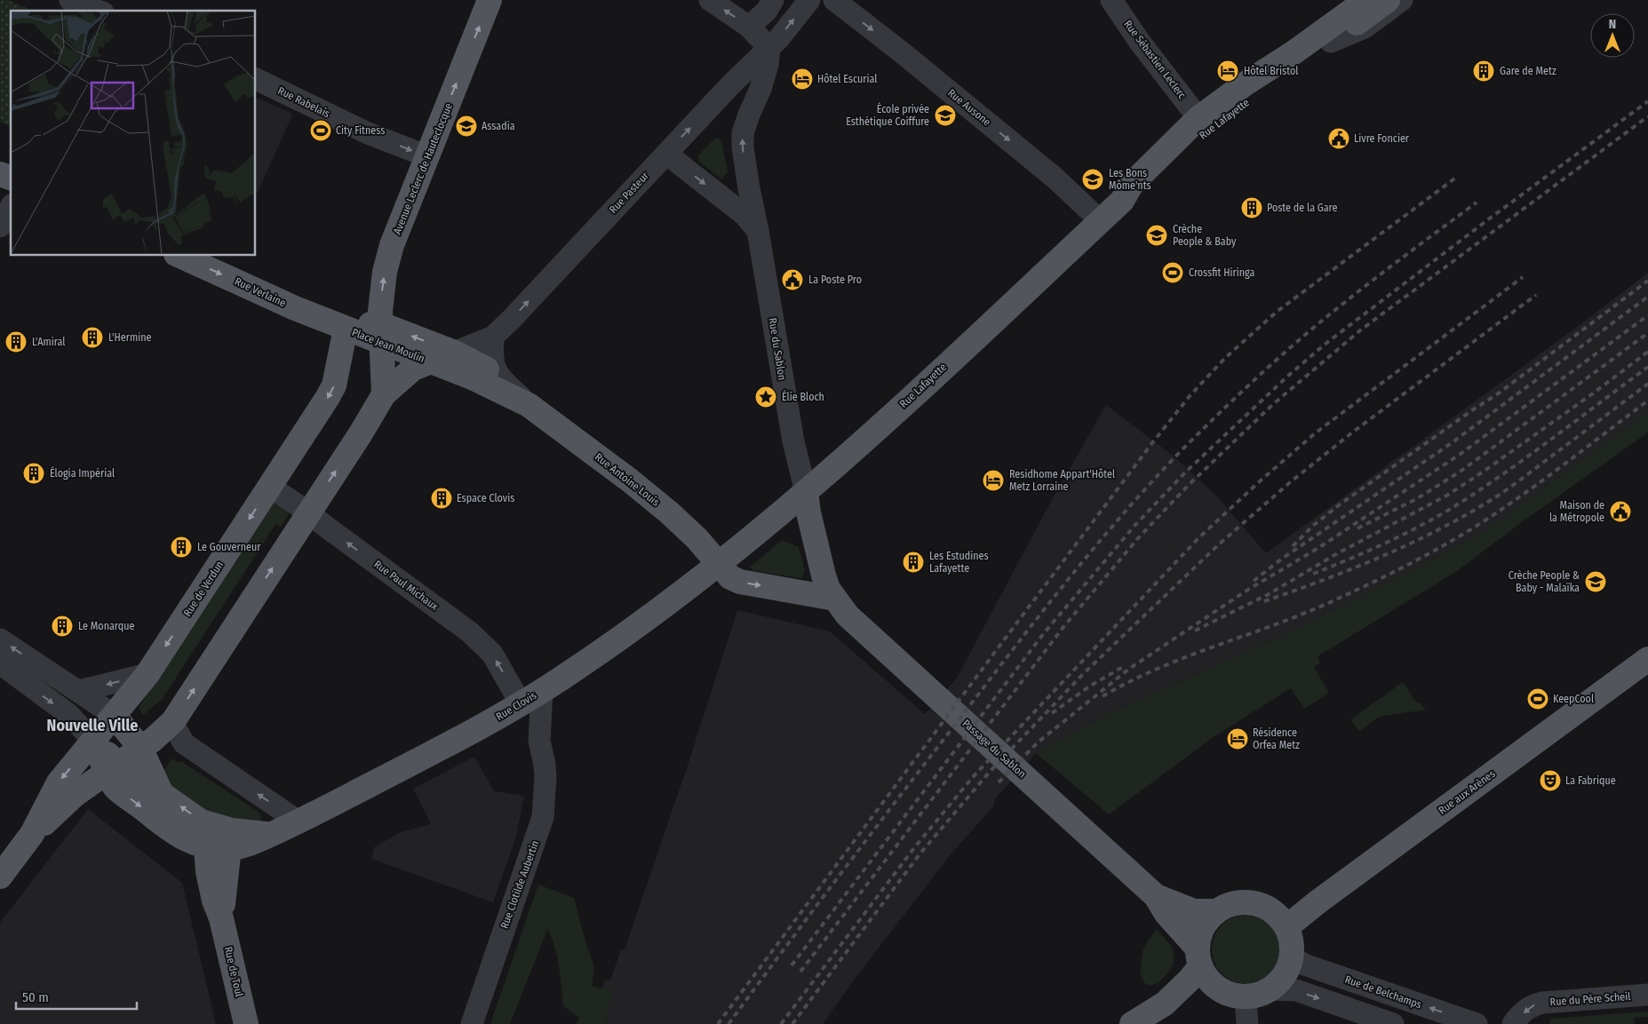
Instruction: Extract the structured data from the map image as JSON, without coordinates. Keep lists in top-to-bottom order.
{
  "streets": {
    "main road": [
      "Rue Lafayette",
      "Avenue Leclerc de Hauteclocque",
      "Rue Verlaine",
      "Place Jean Moulin",
      "Rue Antoine Louis",
      "Rue de Verdun",
      "Rue Clovis",
      "Passage du Sablon",
      "Rue aux Arènes",
      "Rue de Toul"
    ],
    "street": [
      "Rue Sébastien Leclerc",
      "Rue Rabelais",
      "Rue Ausone",
      "Rue Pasteur",
      "Rue du Sablon",
      "Rue Paul Michaux",
      "Rue Clotilde Aubertin",
      "Rue de Belchamps",
      "Rue du Père Scheil"
    ]
  },
  "crossings": [
    ["Rue Sébastien Leclerc", "Rue Lafayette"],
    ["Rue Rabelais", "Avenue Leclerc de Hauteclocque"],
    ["Rue Ausone", "Rue Lafayette"],
    ["Rue Lafayette", "Rue du Sablon"],
    ["Rue Lafayette", "Rue Antoine Louis"],
    ["Rue Lafayette", "Rue Clovis"],
    ["Rue Lafayette", "Passage du Sablon"],
    ["Avenue Leclerc de Hauteclocque", "Place Jean Moulin"],
    ["Rue Pasteur", "Place Jean Moulin"],
    ["Rue Pasteur", "Rue du Sablon"],
    ["Rue Pasteur", "Rue Antoine Louis"],
    ["Rue Pasteur", "Rue de Verdun"],
    ["Rue Verlaine", "Rue de Verdun"],
    ["Place Jean Moulin", "Rue Antoine Louis"],
    ["Place Jean Moulin", "Rue de Verdun"],
    ["Rue du Sablon", "Passage du Sablon"],
    ["Rue Antoine Louis", "Rue de Verdun"],
    ["Rue Antoine Louis", "Rue Clovis"],
    ["Rue Paul Michaux", "Rue de Verdun"],
    ["Rue Paul Michaux", "Rue Clovis"],
    ["Rue Paul Michaux", "Rue Clotilde Aubertin"],
    ["Rue Clovis", "Rue Clotilde Aubertin"],
    ["Rue Clovis", "Rue de Toul"],
    ["Passage du Sablon", "Rue aux Arènes"],
    ["Passage du Sablon", "Rue de Belchamps"],
    ["Rue aux Arènes", "Rue de Belchamps"]
  ],
  "one_way": [
    "Rue Rabelais",
    "Rue Ausone",
    "Avenue Leclerc de Hauteclocque",
    "Rue Pasteur",
    "Rue Verlaine",
    "Rue du Sablon",
    "Rue Paul Michaux",
    "Rue du Père Scheil"
  ],
  "districts": ["Nouvelle Ville"],
  "places": {
    "hotel": [
      "Hôtel Bristol",
      "Hôtel Escurial",
      "Residhome Appart'Hôtel Metz Lorraine",
      "Résidence Orfea Metz"
    ],
    "building": [
      "Gare de Metz",
      "Poste de la Gare",
      "L'Hermine",
      "L'Amiral",
      "Élogia Impérial",
      "Espace Clovis",
      "Le Gouverneur",
      "Les Estudines Lafayette",
      "Le Monarque"
    ],
    "school or university": [
      "École privée Esthétique Coiffure",
      "Assadia",
      "Les Bons Môme'nts",
      "Crèche People & Baby",
      "Crèche People & Baby - Malaïka"
    ],
    "sports": ["City Fitness", "Crossfit Hiringa", "KeepCool"],
    "public building": ["Livre Foncier", "La Poste Pro", "Maison de la Métropole"],
    "place": ["Élie Bloch"],
    "theatre": ["La Fabrique"]
  },
  "scale_bar": "50 m",
  "north": "top"
}
